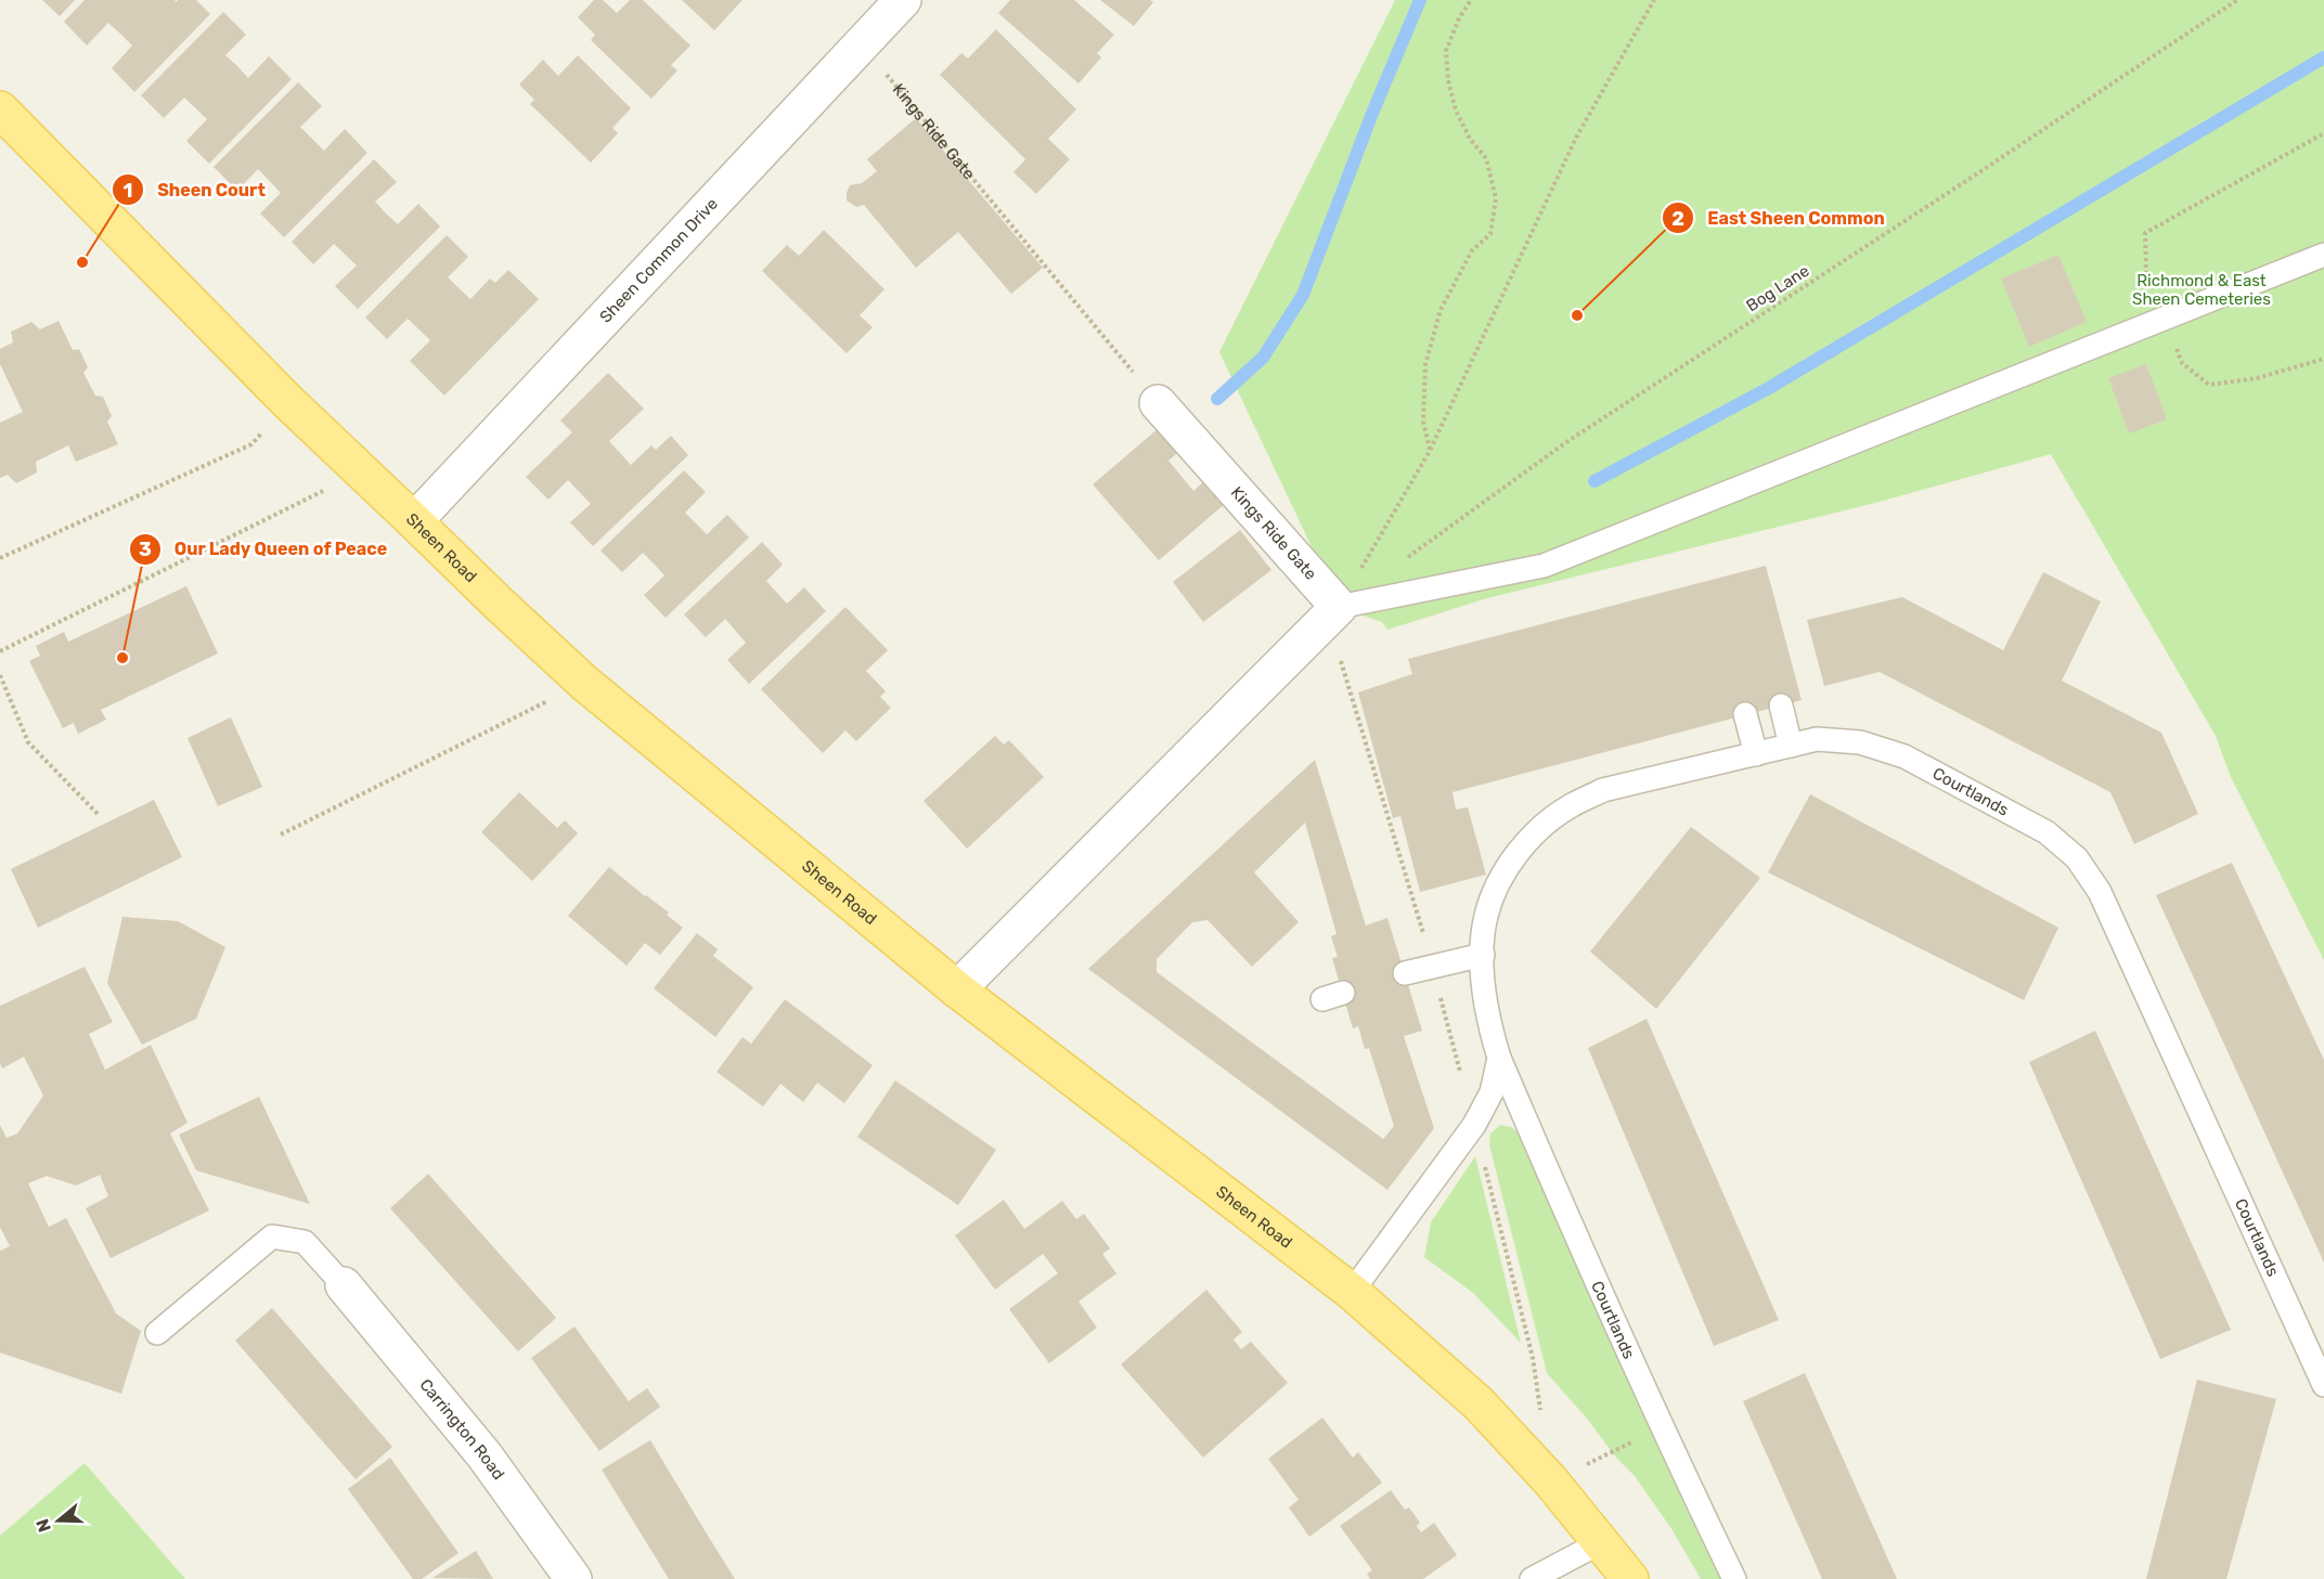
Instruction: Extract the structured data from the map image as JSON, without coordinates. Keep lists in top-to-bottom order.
{
  "streets": {
    "main road": ["Sheen Road"],
    "street": ["Kings Ride Gate", "Sheen Common Drive", "Carrington Road"],
    "lane": ["Courtlands"],
    "path": ["Bog Lane"]
  },
  "crossings": [
    ["Kings Ride Gate", "Sheen Common Drive"],
    ["Sheen Common Drive", "Sheen Road"],
    ["Sheen Road", "Courtlands"]
  ],
  "parks": ["Richmond & East Sheen Cemeteries"],
  "places": ["Sheen Court", "East Sheen Common", "Our Lady Queen of Peace"],
  "north": "left"
}
